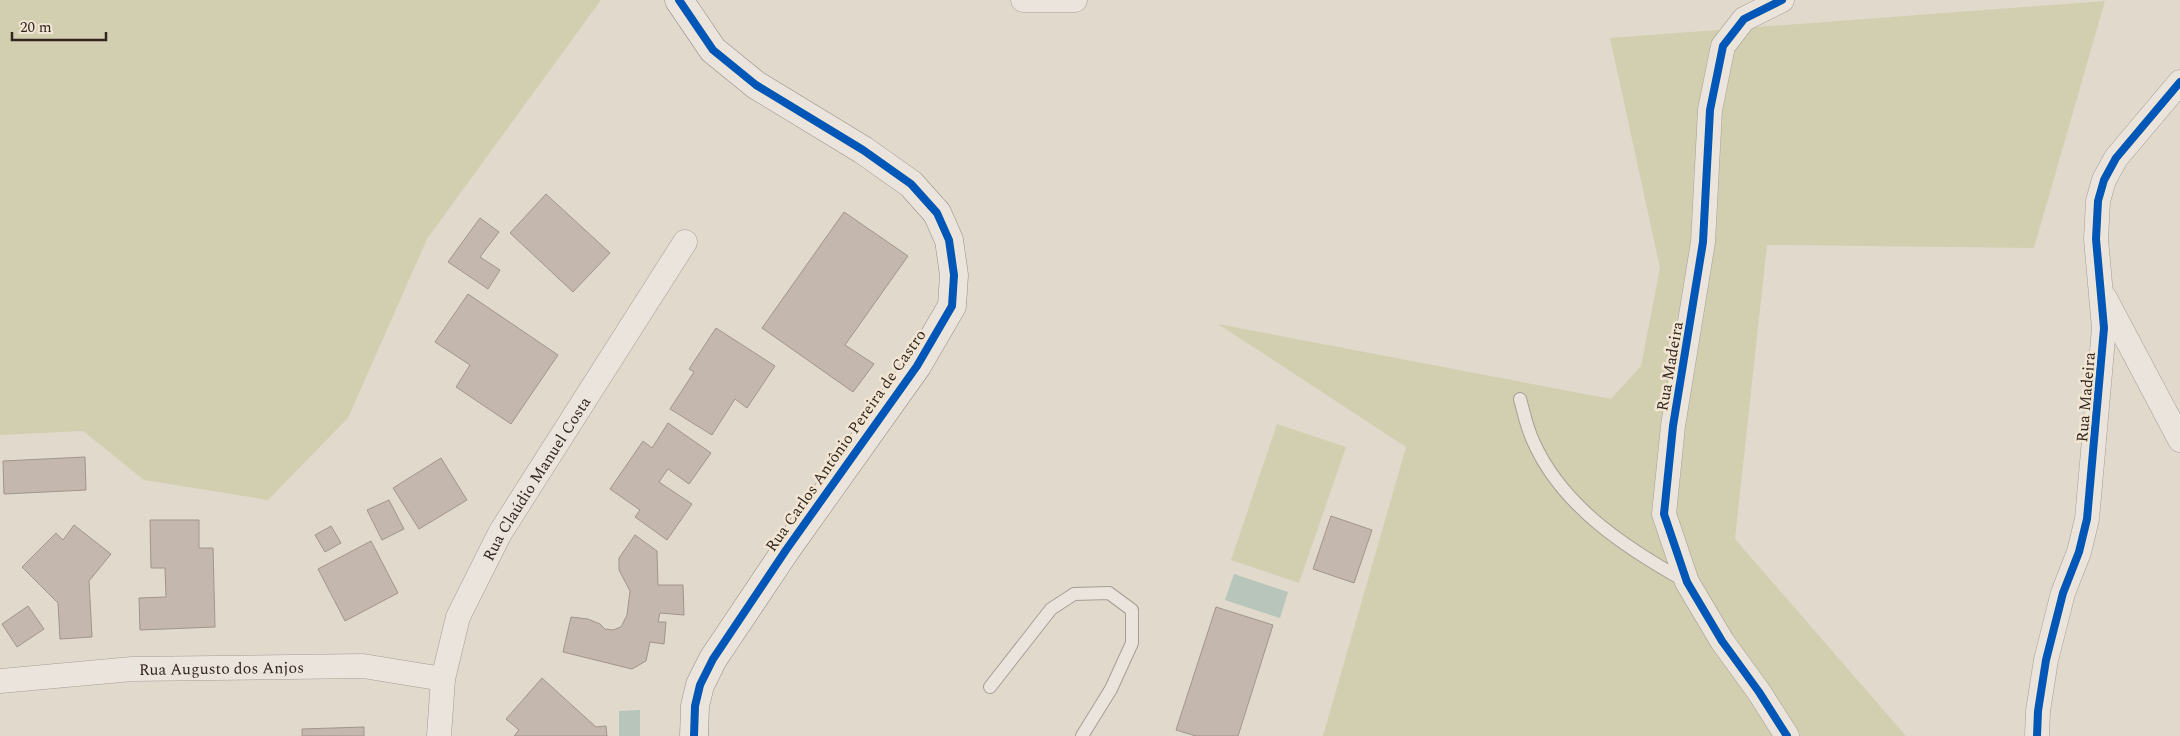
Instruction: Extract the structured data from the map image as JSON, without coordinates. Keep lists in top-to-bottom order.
{
  "streets": {
    "street": [
      "Rua Madeira",
      "Rua Carlos Antônio Pereira de Castro",
      "Rua Claúdio Manuel Costa",
      "Rua Augusto dos Anjos"
    ]
  },
  "crossings": [
    ["Rua Claúdio Manuel Costa", "Rua Augusto dos Anjos"]
  ],
  "scale_bar": "20 m"
}
